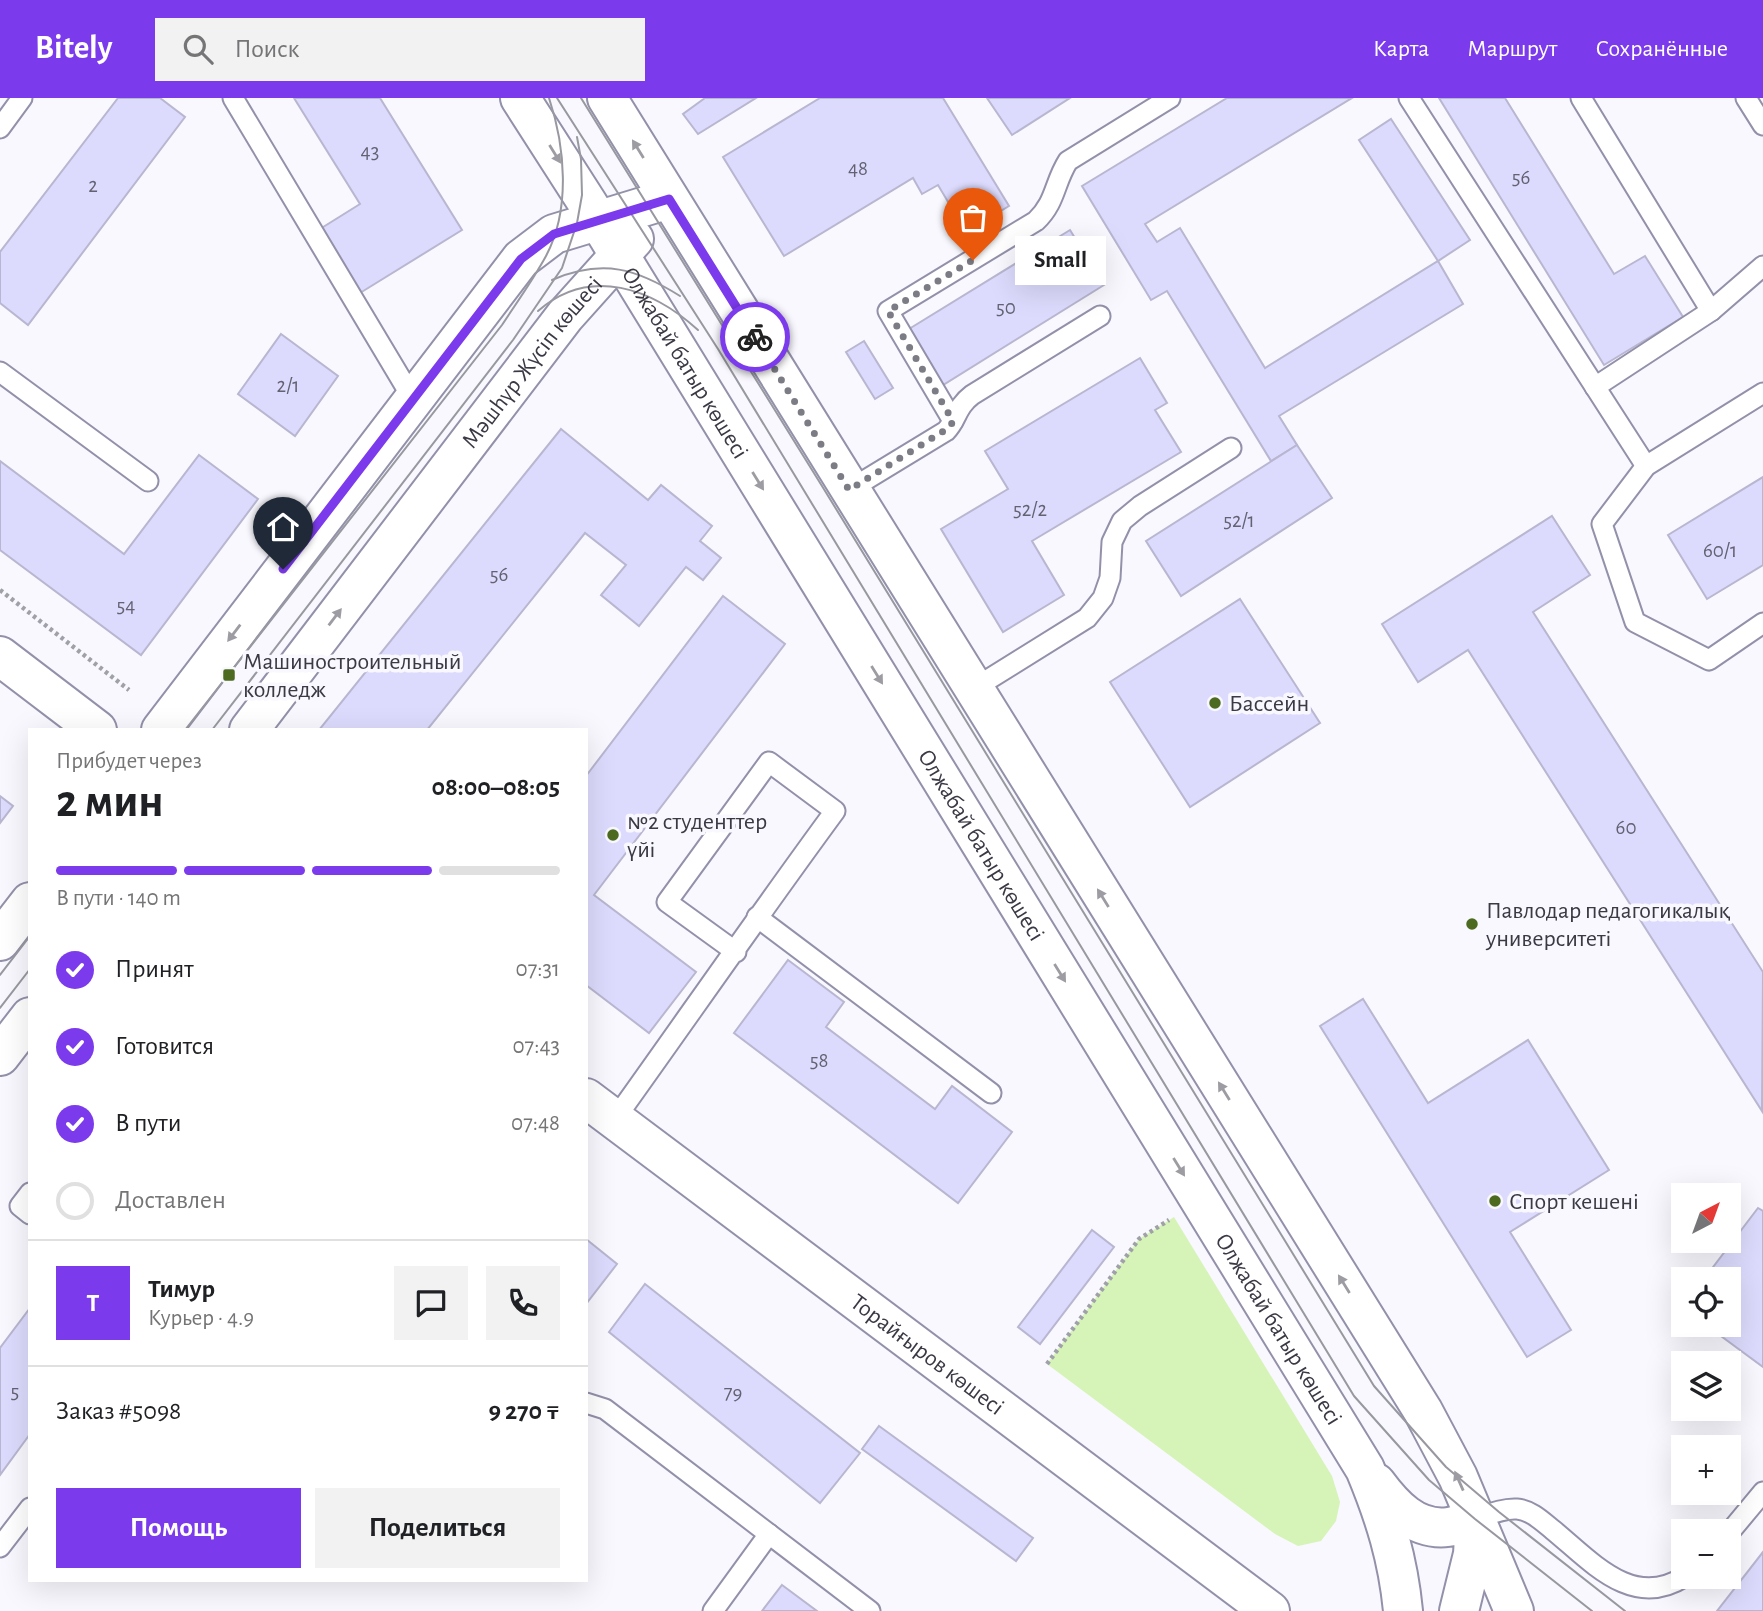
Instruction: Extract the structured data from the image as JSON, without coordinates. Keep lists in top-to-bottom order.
{
  "streets": {
    "main road": ["Мәшһүр Жүсіп көшесі", "Олжабай батыр көшесі", "Торайғыров көшесі"]
  },
  "crossings": [
    ["Мәшһүр Жүсіп көшесі", "Олжабай батыр көшесі"]
  ],
  "places": {
    "other": [
      "Small",
      "Бассейн",
      "№2 студенттер үйі",
      "Павлодар педагогикалық университеті",
      "Спорт кешені"
    ],
    "transit": ["Машиностроительный колледж"]
  },
  "house_numbers": [
    "43",
    "48",
    "56",
    "2",
    "50",
    "2/1",
    "52/2",
    "52/1",
    "60/1",
    "56",
    "54",
    "60",
    "58",
    "5",
    "79"
  ],
  "north": "top right",
  "page": {
    "header": "Bitely",
    "search": "Поиск",
    "nav": ["Карта", "Маршрут", "Сохранённые"],
    "bubble": "Small",
    "heading": ["2 мин", "Прибудет через", "08:00–08:05"],
    "panel": [
      "Тимур",
      "Курьер · 4.9",
      "Заказ #5098",
      "9 270 ₸"
    ],
    "bar": "В пути · 140 m",
    "list": [
      ["Принят", "07:31"],
      ["Готовится", "07:43"],
      ["В пути", "07:48"],
      "Доставлен"
    ],
    "map_buttons": ["+", "−"],
    "round": "Т",
    "buttons": ["Помощь", "Поделиться"]
  }
}
